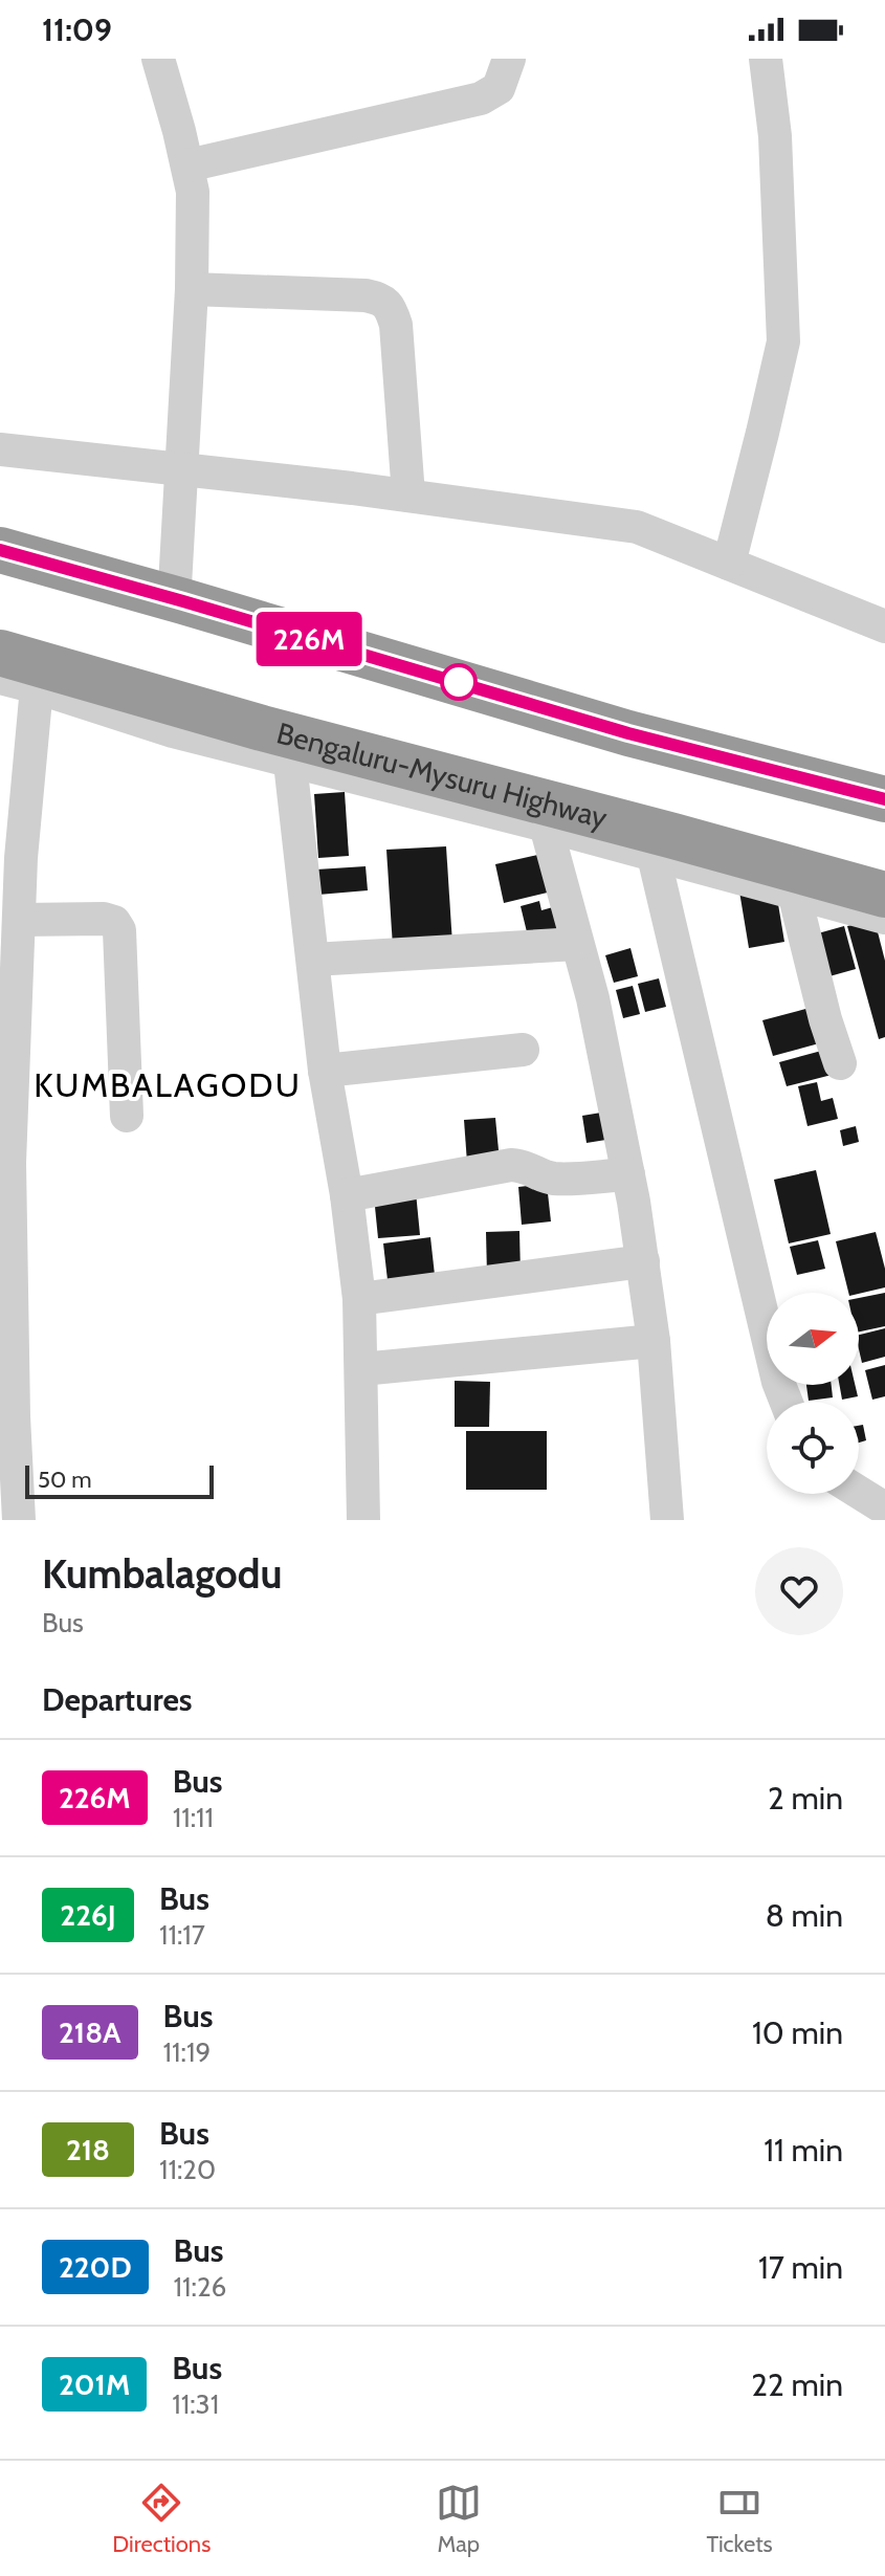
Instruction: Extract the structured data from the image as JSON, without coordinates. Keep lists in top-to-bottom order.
{
  "streets": {
    "highway": ["Bengaluru-Mysuru Highway"]
  },
  "districts": ["KUMBALAGODU"],
  "lines": ["bus line 226M"],
  "scale_bar": "50 m",
  "north": "right",
  "page": {
    "status": "11:09",
    "on_map": "226M",
    "scale": "50 m",
    "heading": [
      ["Kumbalagodu", "Bus"],
      "Departures"
    ],
    "list": [
      {
        "mark": "226M",
        "name": "Bus",
        "note": "11:11",
        "value": "2 min"
      },
      {
        "mark": "226J",
        "name": "Bus",
        "note": "11:17",
        "value": "8 min"
      },
      {
        "mark": "218A",
        "name": "Bus",
        "note": "11:19",
        "value": "10 min"
      },
      {
        "mark": "218",
        "name": "Bus",
        "note": "11:20",
        "value": "11 min"
      },
      {
        "mark": "220D",
        "name": "Bus",
        "note": "11:26",
        "value": "17 min"
      },
      {
        "mark": "201M",
        "name": "Bus",
        "note": "11:31",
        "value": "22 min"
      }
    ],
    "tabs": ["Directions", "Map", "Tickets"]
  }
}
